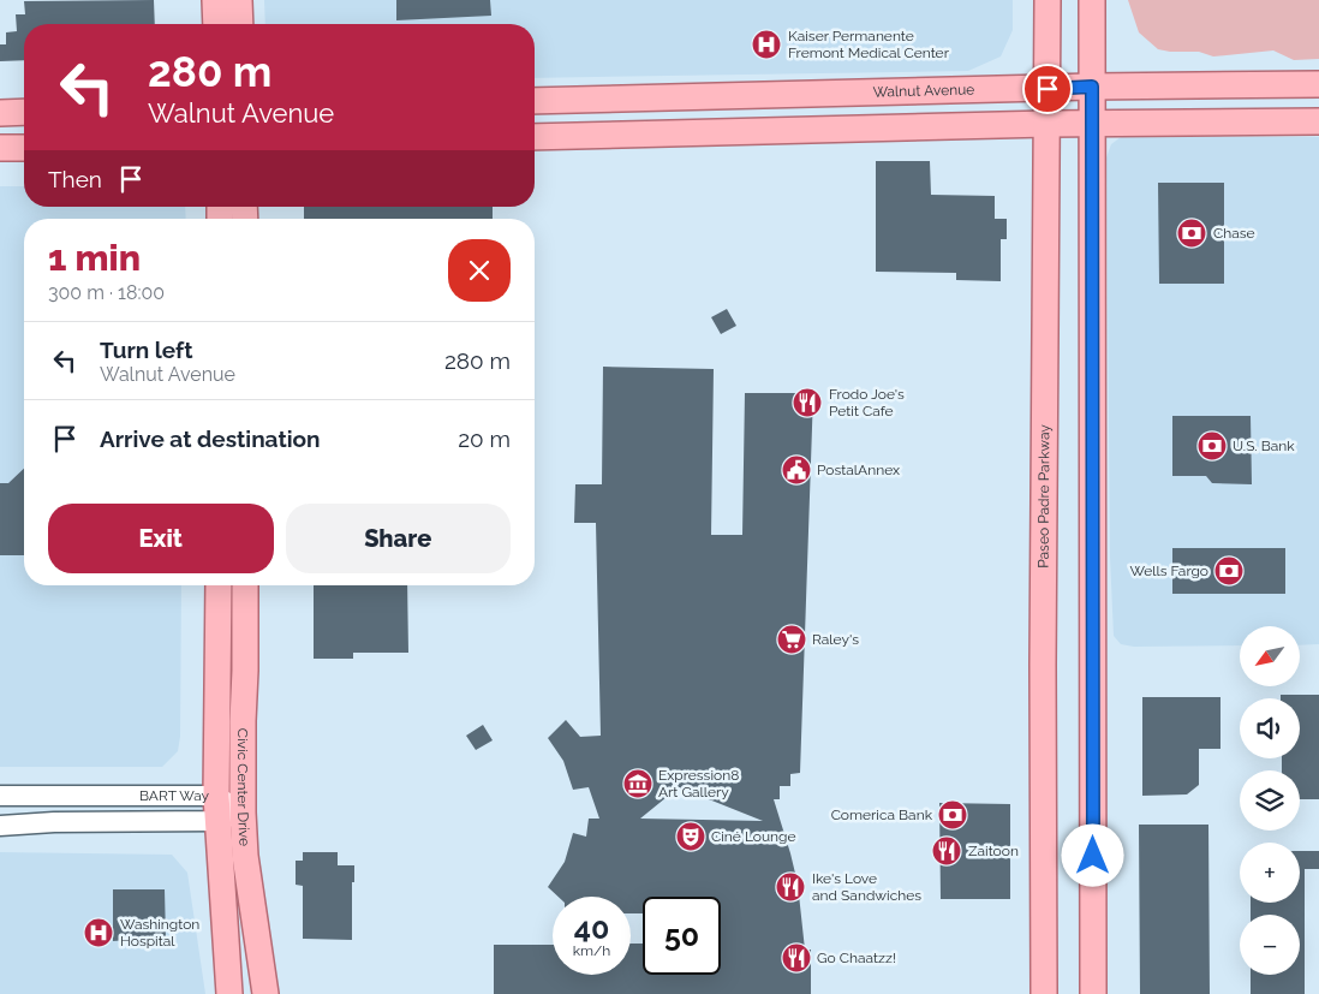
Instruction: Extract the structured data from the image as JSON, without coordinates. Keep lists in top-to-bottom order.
{
  "streets": {
    "main road": ["Walnut Avenue", "Paseo Padre Parkway", "Civic Center Drive"],
    "street": ["BART Way"]
  },
  "crossings": [
    ["Walnut Avenue", "Paseo Padre Parkway"],
    ["Civic Center Drive", "BART Way"]
  ],
  "places": {
    "hospital": ["Kaiser Permanente Fremont Medical Center", "Washington Hospital"],
    "bank": [
      "Chase",
      "U.S. Bank",
      "Wells Fargo",
      "Comerica Bank"
    ],
    "restaurant": [
      "Frodo Joe's Petit Cafe",
      "Zaitoon",
      "Ike's Love and Sandwiches",
      "Go Chaatzz!"
    ],
    "public building": ["PostalAnnex"],
    "supermarket": ["Raley's"],
    "museum": ["Expression8 Art Gallery"],
    "theatre": ["Ciné Lounge"]
  },
  "north": "bottom left",
  "page": {
    "turn": ["280 m", "Walnut Avenue"],
    "then": "Then",
    "heading": ["1 min", "300 m · 18:00"],
    "list": [
      {
        "name": "Turn left",
        "note": "Walnut Avenue",
        "value": "280 m"
      },
      {
        "name": "Arrive at destination",
        "value": "20 m"
      }
    ],
    "buttons": ["Exit", "Share"],
    "map_buttons": ["+", "−"],
    "speed": "40 km/h",
    "limit": "50"
  }
}
